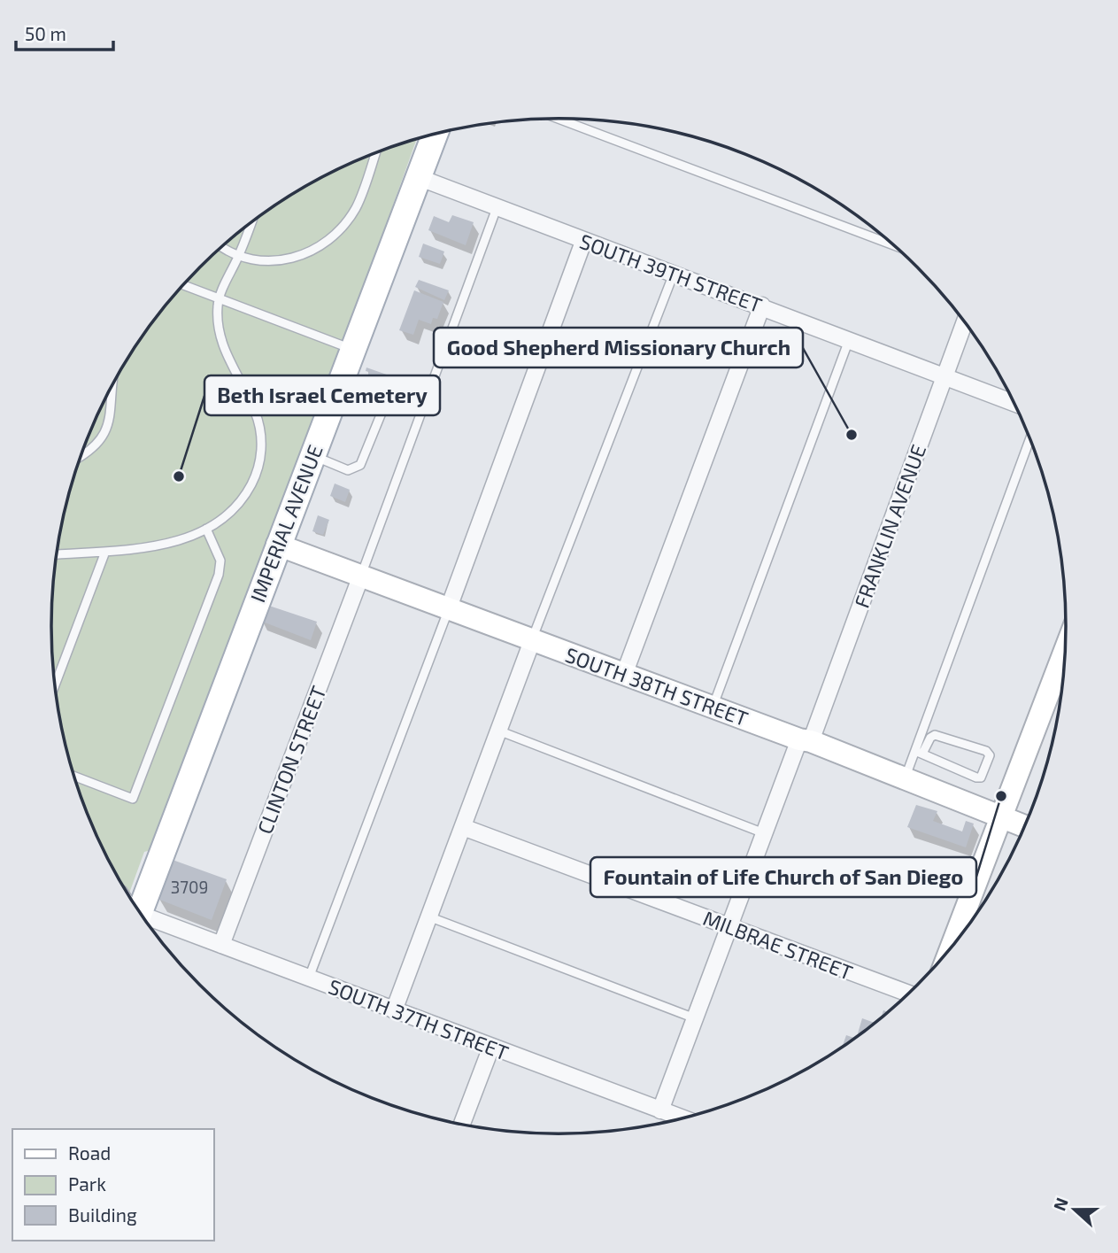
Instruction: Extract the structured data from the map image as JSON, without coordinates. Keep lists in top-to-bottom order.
{
  "streets": {
    "main road": ["IMPERIAL AVENUE"],
    "street": [
      "SOUTH 39TH STREET",
      "FRANKLIN AVENUE",
      "SOUTH 38TH STREET",
      "CLINTON STREET",
      "MILBRAE STREET",
      "SOUTH 37TH STREET"
    ]
  },
  "crossings": [
    ["SOUTH 39TH STREET", "IMPERIAL AVENUE"],
    ["SOUTH 39TH STREET", "FRANKLIN AVENUE"],
    ["IMPERIAL AVENUE", "SOUTH 38TH STREET"],
    ["FRANKLIN AVENUE", "SOUTH 38TH STREET"],
    ["FRANKLIN AVENUE", "MILBRAE STREET"],
    ["FRANKLIN AVENUE", "SOUTH 37TH STREET"],
    ["SOUTH 38TH STREET", "CLINTON STREET"],
    ["CLINTON STREET", "SOUTH 37TH STREET"]
  ],
  "places": ["Good Shepherd Missionary Church", "Beth Israel Cemetery", "Fountain of Life Church of San Diego"],
  "house_numbers": ["3709"],
  "legend": ["Road", "Park", "Building"],
  "scale_bar": "50 m",
  "north": "left"
}
